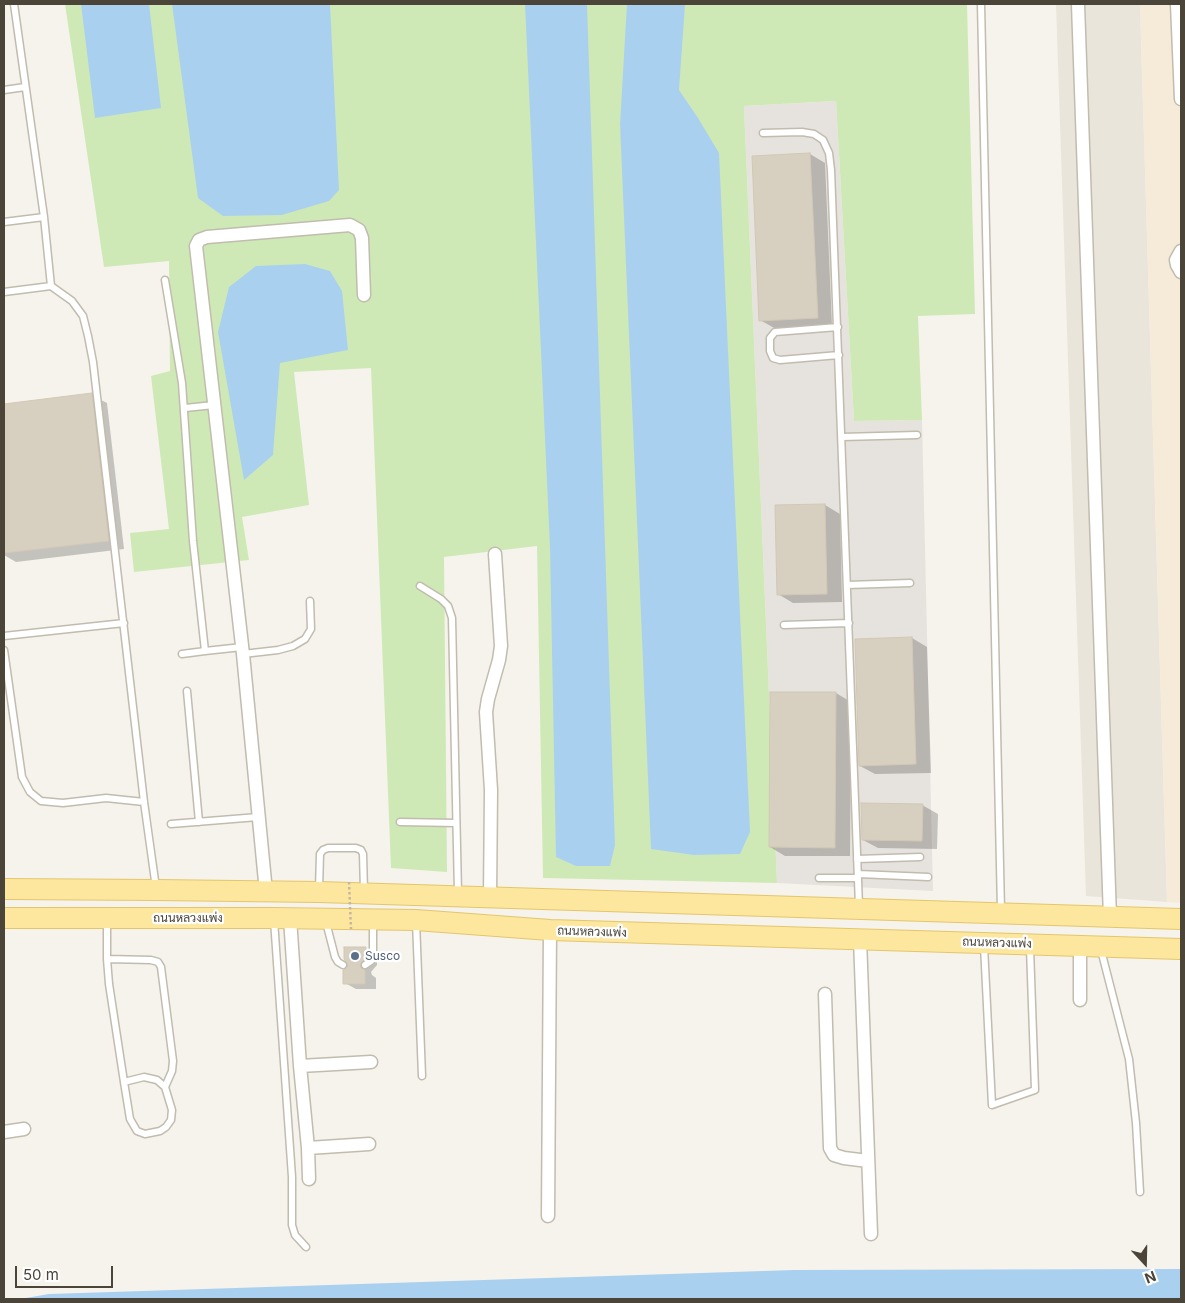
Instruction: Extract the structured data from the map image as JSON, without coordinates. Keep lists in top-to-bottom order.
{
  "streets": {
    "main road": ["ถนนหลวงแพ่ง"]
  },
  "places": ["Susco"],
  "scale_bar": "50 m",
  "north": "bottom"
}
